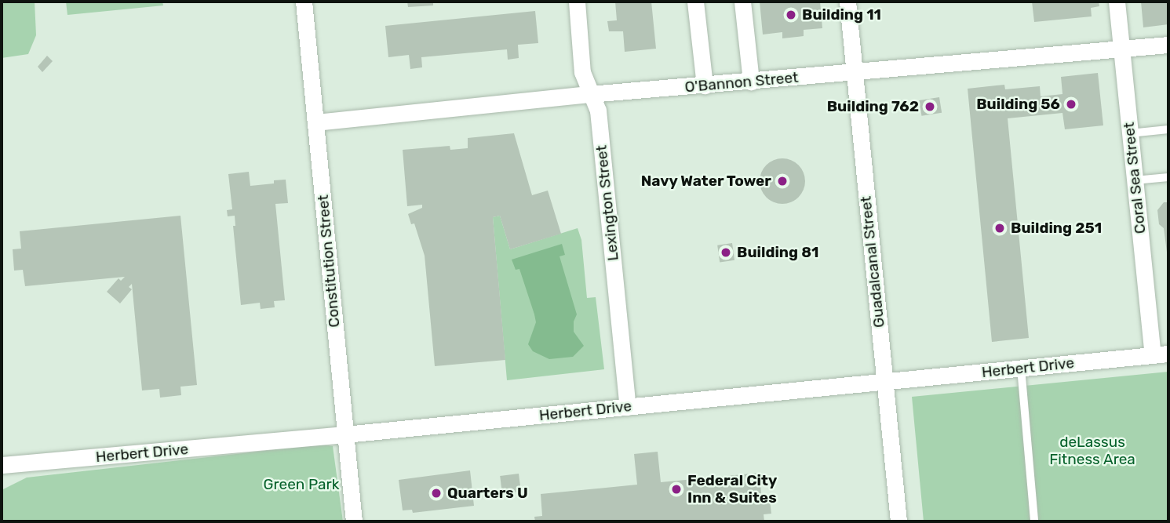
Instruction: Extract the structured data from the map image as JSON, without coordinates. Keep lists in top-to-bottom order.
{
  "streets": {
    "street": [
      "O'Bannon Street",
      "Coral Sea Street",
      "Lexington Street",
      "Constitution Street",
      "Guadalcanal Street",
      "Herbert Drive"
    ]
  },
  "crossings": [
    ["O'Bannon Street", "Coral Sea Street"],
    ["O'Bannon Street", "Lexington Street"],
    ["O'Bannon Street", "Constitution Street"],
    ["O'Bannon Street", "Guadalcanal Street"],
    ["Coral Sea Street", "Herbert Drive"],
    ["Lexington Street", "Herbert Drive"],
    ["Constitution Street", "Herbert Drive"],
    ["Guadalcanal Street", "Herbert Drive"]
  ],
  "parks": ["deLassus Fitness Area", "Green Park"],
  "places": [
    "Building 11",
    "Building 56",
    "Building 762",
    "Navy Water Tower",
    "Building 251",
    "Building 81",
    "Federal City Inn & Suites",
    "Quarters U"
  ]
}
